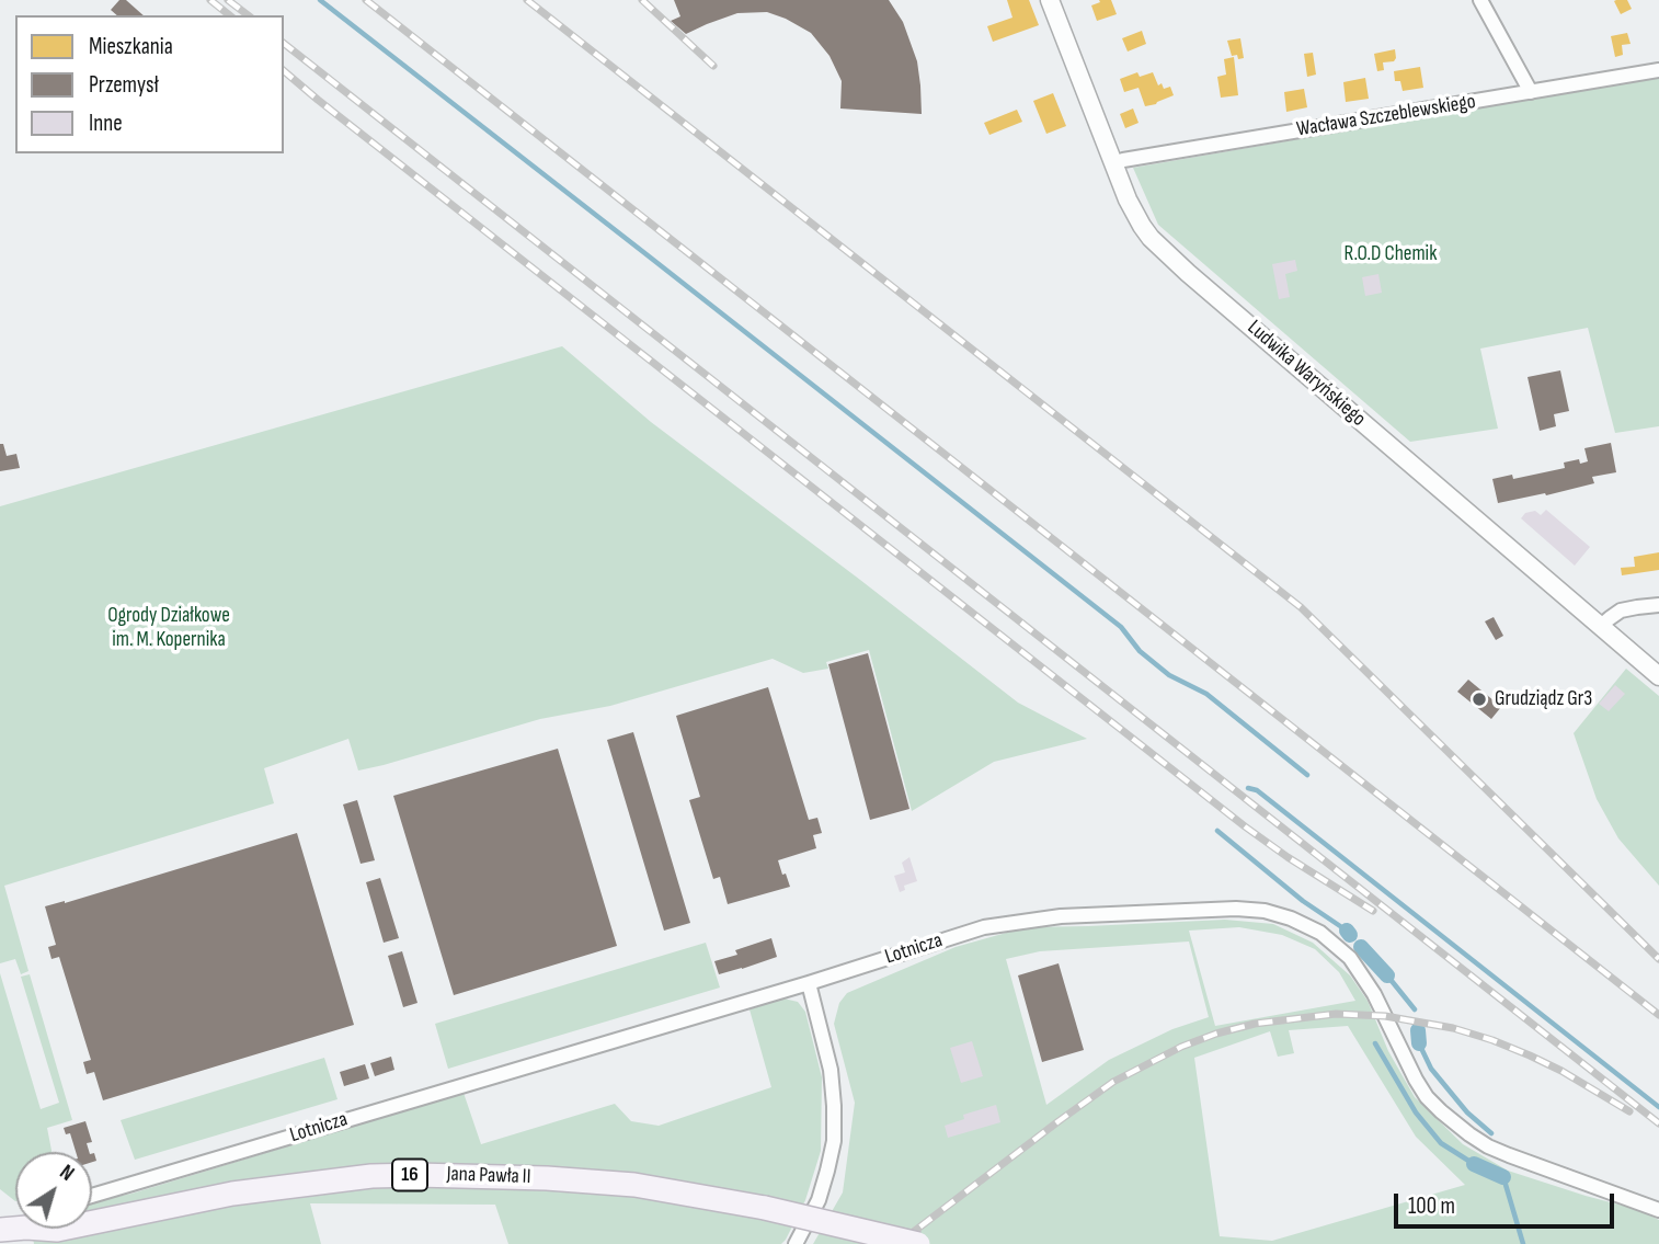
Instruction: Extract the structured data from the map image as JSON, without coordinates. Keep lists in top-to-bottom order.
{
  "streets": {
    "main road": ["16", "Jana Pawła II"],
    "street": ["Wacława Szczeblewskiego", "Ludwika Waryńskiego", "Lotnicza"]
  },
  "crossings": [
    ["Wacława Szczeblewskiego", "Ludwika Waryńskiego"],
    ["16", "Jana Pawła II"]
  ],
  "parks": ["R.O.D Chemik", "Ogrody Działkowe im. M. Kopernika"],
  "places": ["Grudziądz Gr3"],
  "legend": ["Mieszkania", "Przemysł", "Inne"],
  "scale_bar": "100 m",
  "north": "top right"
}
